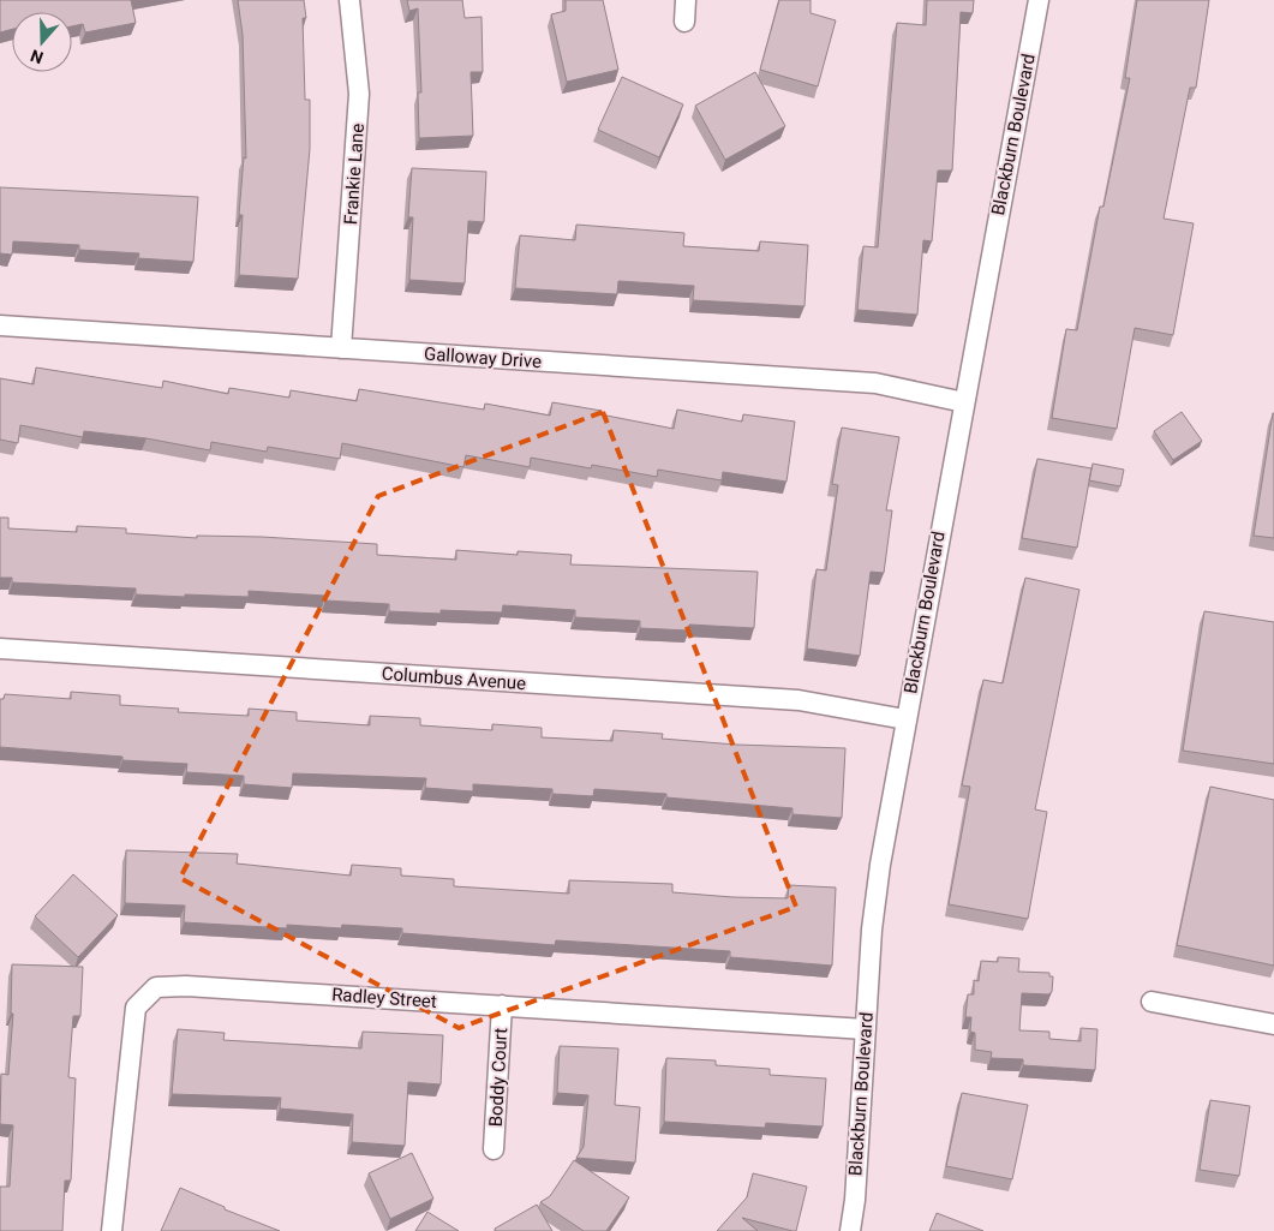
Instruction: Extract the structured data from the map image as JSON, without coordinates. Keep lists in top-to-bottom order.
{
  "streets": {
    "street": [
      "Blackburn Boulevard",
      "Frankie Lane",
      "Galloway Drive",
      "Columbus Avenue",
      "Radley Street",
      "Boddy Court"
    ]
  },
  "crossings": [
    ["Blackburn Boulevard", "Galloway Drive"],
    ["Blackburn Boulevard", "Columbus Avenue"],
    ["Blackburn Boulevard", "Radley Street"],
    ["Frankie Lane", "Galloway Drive"],
    ["Radley Street", "Boddy Court"]
  ],
  "north": "bottom"
}
